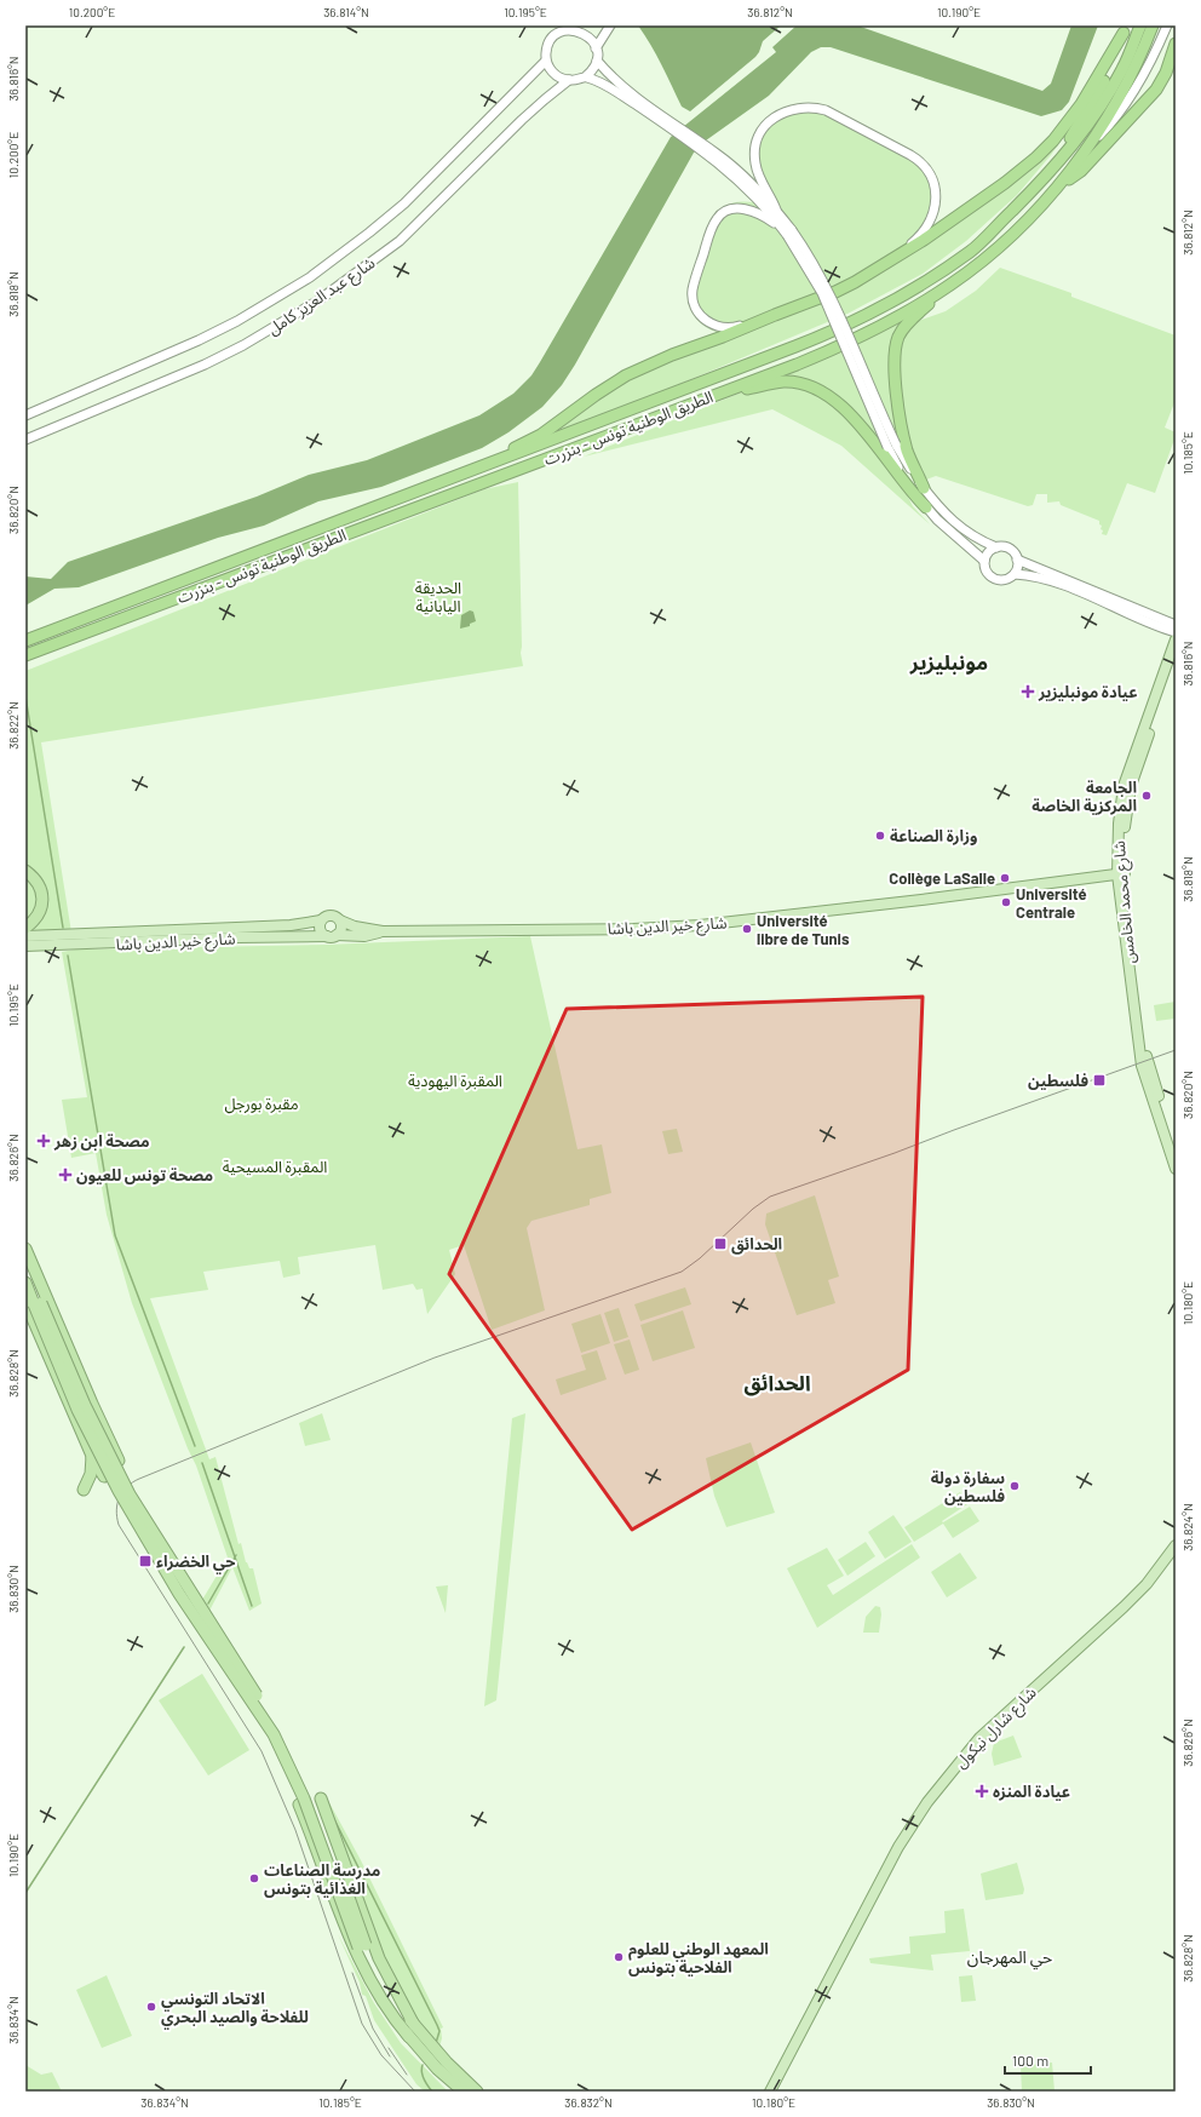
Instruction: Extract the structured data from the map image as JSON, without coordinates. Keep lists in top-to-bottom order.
{
  "streets": {
    "highway": ["الطريق الوطنية تونس - بنزرت"],
    "main road": [
      "شارع عبد العزيز كامل",
      "شارع محمد الخامس",
      "شارع خير الدين باشا",
      "شارع شارل نيكول"
    ]
  },
  "crossings": [
    ["شارع محمد الخامس", "شارع خير الدين باشا"]
  ],
  "districts": ["مونبليزير", "الحدائق", "حي المهرجان"],
  "parks": [
    "الحديقة اليابانية",
    "المقبرة اليهودية",
    "مقبرة بورجل",
    "المقبرة المسيحية"
  ],
  "places": {
    "health": [
      "عيادة مونبليزير",
      "مصحة ابن زهر",
      "مصحة تونس للعيون",
      "عيادة المنزه"
    ],
    "other": [
      "الجامعة المركزية الخاصة",
      "وزارة الصناعة",
      "Collège LaSalle",
      "Université Centrale",
      "Université libre de Tunis",
      "سفارة دولة فلسطين",
      "مدرسة الصناعات الغذائية بتونس",
      "المعهد الوطني للعلوم الفلاحية بتونس",
      "الاتحاد التونسي للفلاحة والصيد البحري"
    ],
    "transit": ["فلسطين", "الحدائق", "حي الخضراء"]
  },
  "scale_bar": "100 m",
  "coordinates": [
    "10.200°E",
    "36.814°N",
    "10.195°E",
    "36.812°N",
    "10.190°E",
    "36.816°N",
    "36.818°N",
    "10.185°E",
    "36.820°N",
    "36.822°N",
    "36.826°N",
    "10.180°E",
    "36.828°N",
    "36.824°N",
    "36.830°N",
    "36.834°N",
    "36.832°N"
  ]
}
